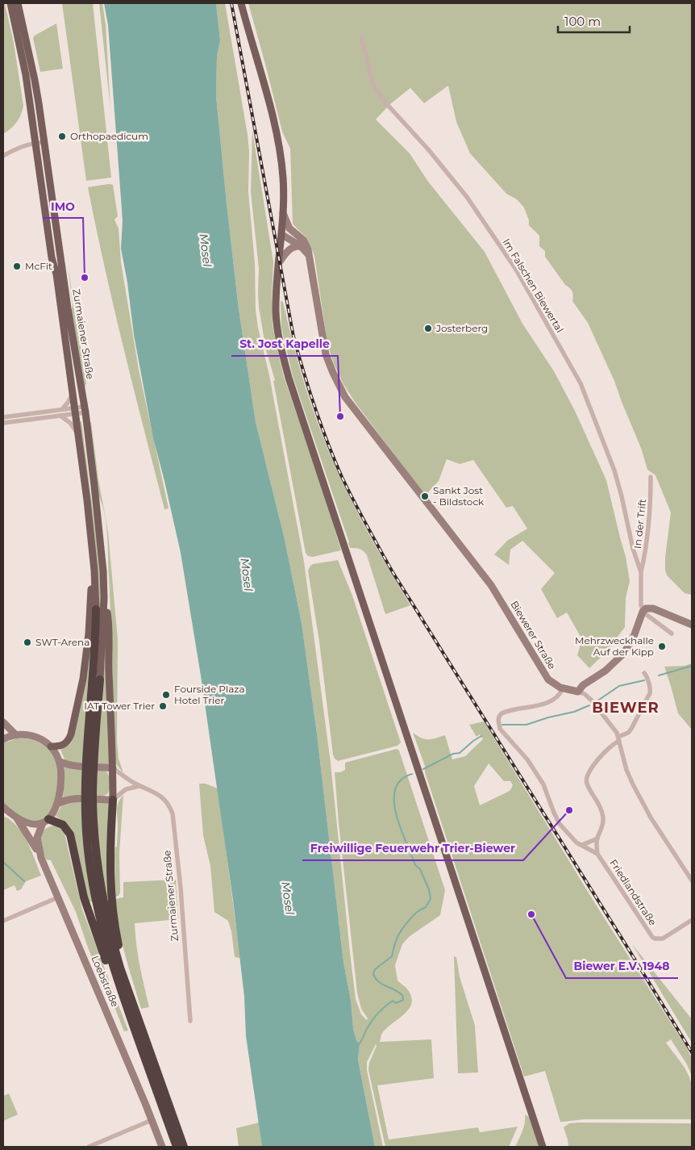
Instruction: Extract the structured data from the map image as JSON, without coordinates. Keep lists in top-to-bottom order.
{
  "streets": {
    "main road": ["Zurmaiener Straße"],
    "street": [
      "Im Falschen Biewertal",
      "In der Trift",
      "Biewerer Straße",
      "Friedlandstraße",
      "Loebstraße"
    ]
  },
  "crossings": [
    ["Im Falschen Biewertal", "In der Trift"],
    ["Biewerer Straße", "Friedlandstraße"]
  ],
  "districts": ["BIEWER"],
  "water": ["Mosel"],
  "places": [
    "Orthopaedicum",
    "McFit",
    "IMO",
    "Josterberg",
    "St. Jost Kapelle",
    "Sankt Jost - Bildstock",
    "SWT-Arena",
    "Mehrzweckhalle Auf der Kipp",
    "Fourside Plaza Hotel Trier",
    "IAT Tower Trier",
    "Freiwillige Feuerwehr Trier-Biewer",
    "Biewer E.V. 1948"
  ],
  "scale_bar": "100 m"
}
